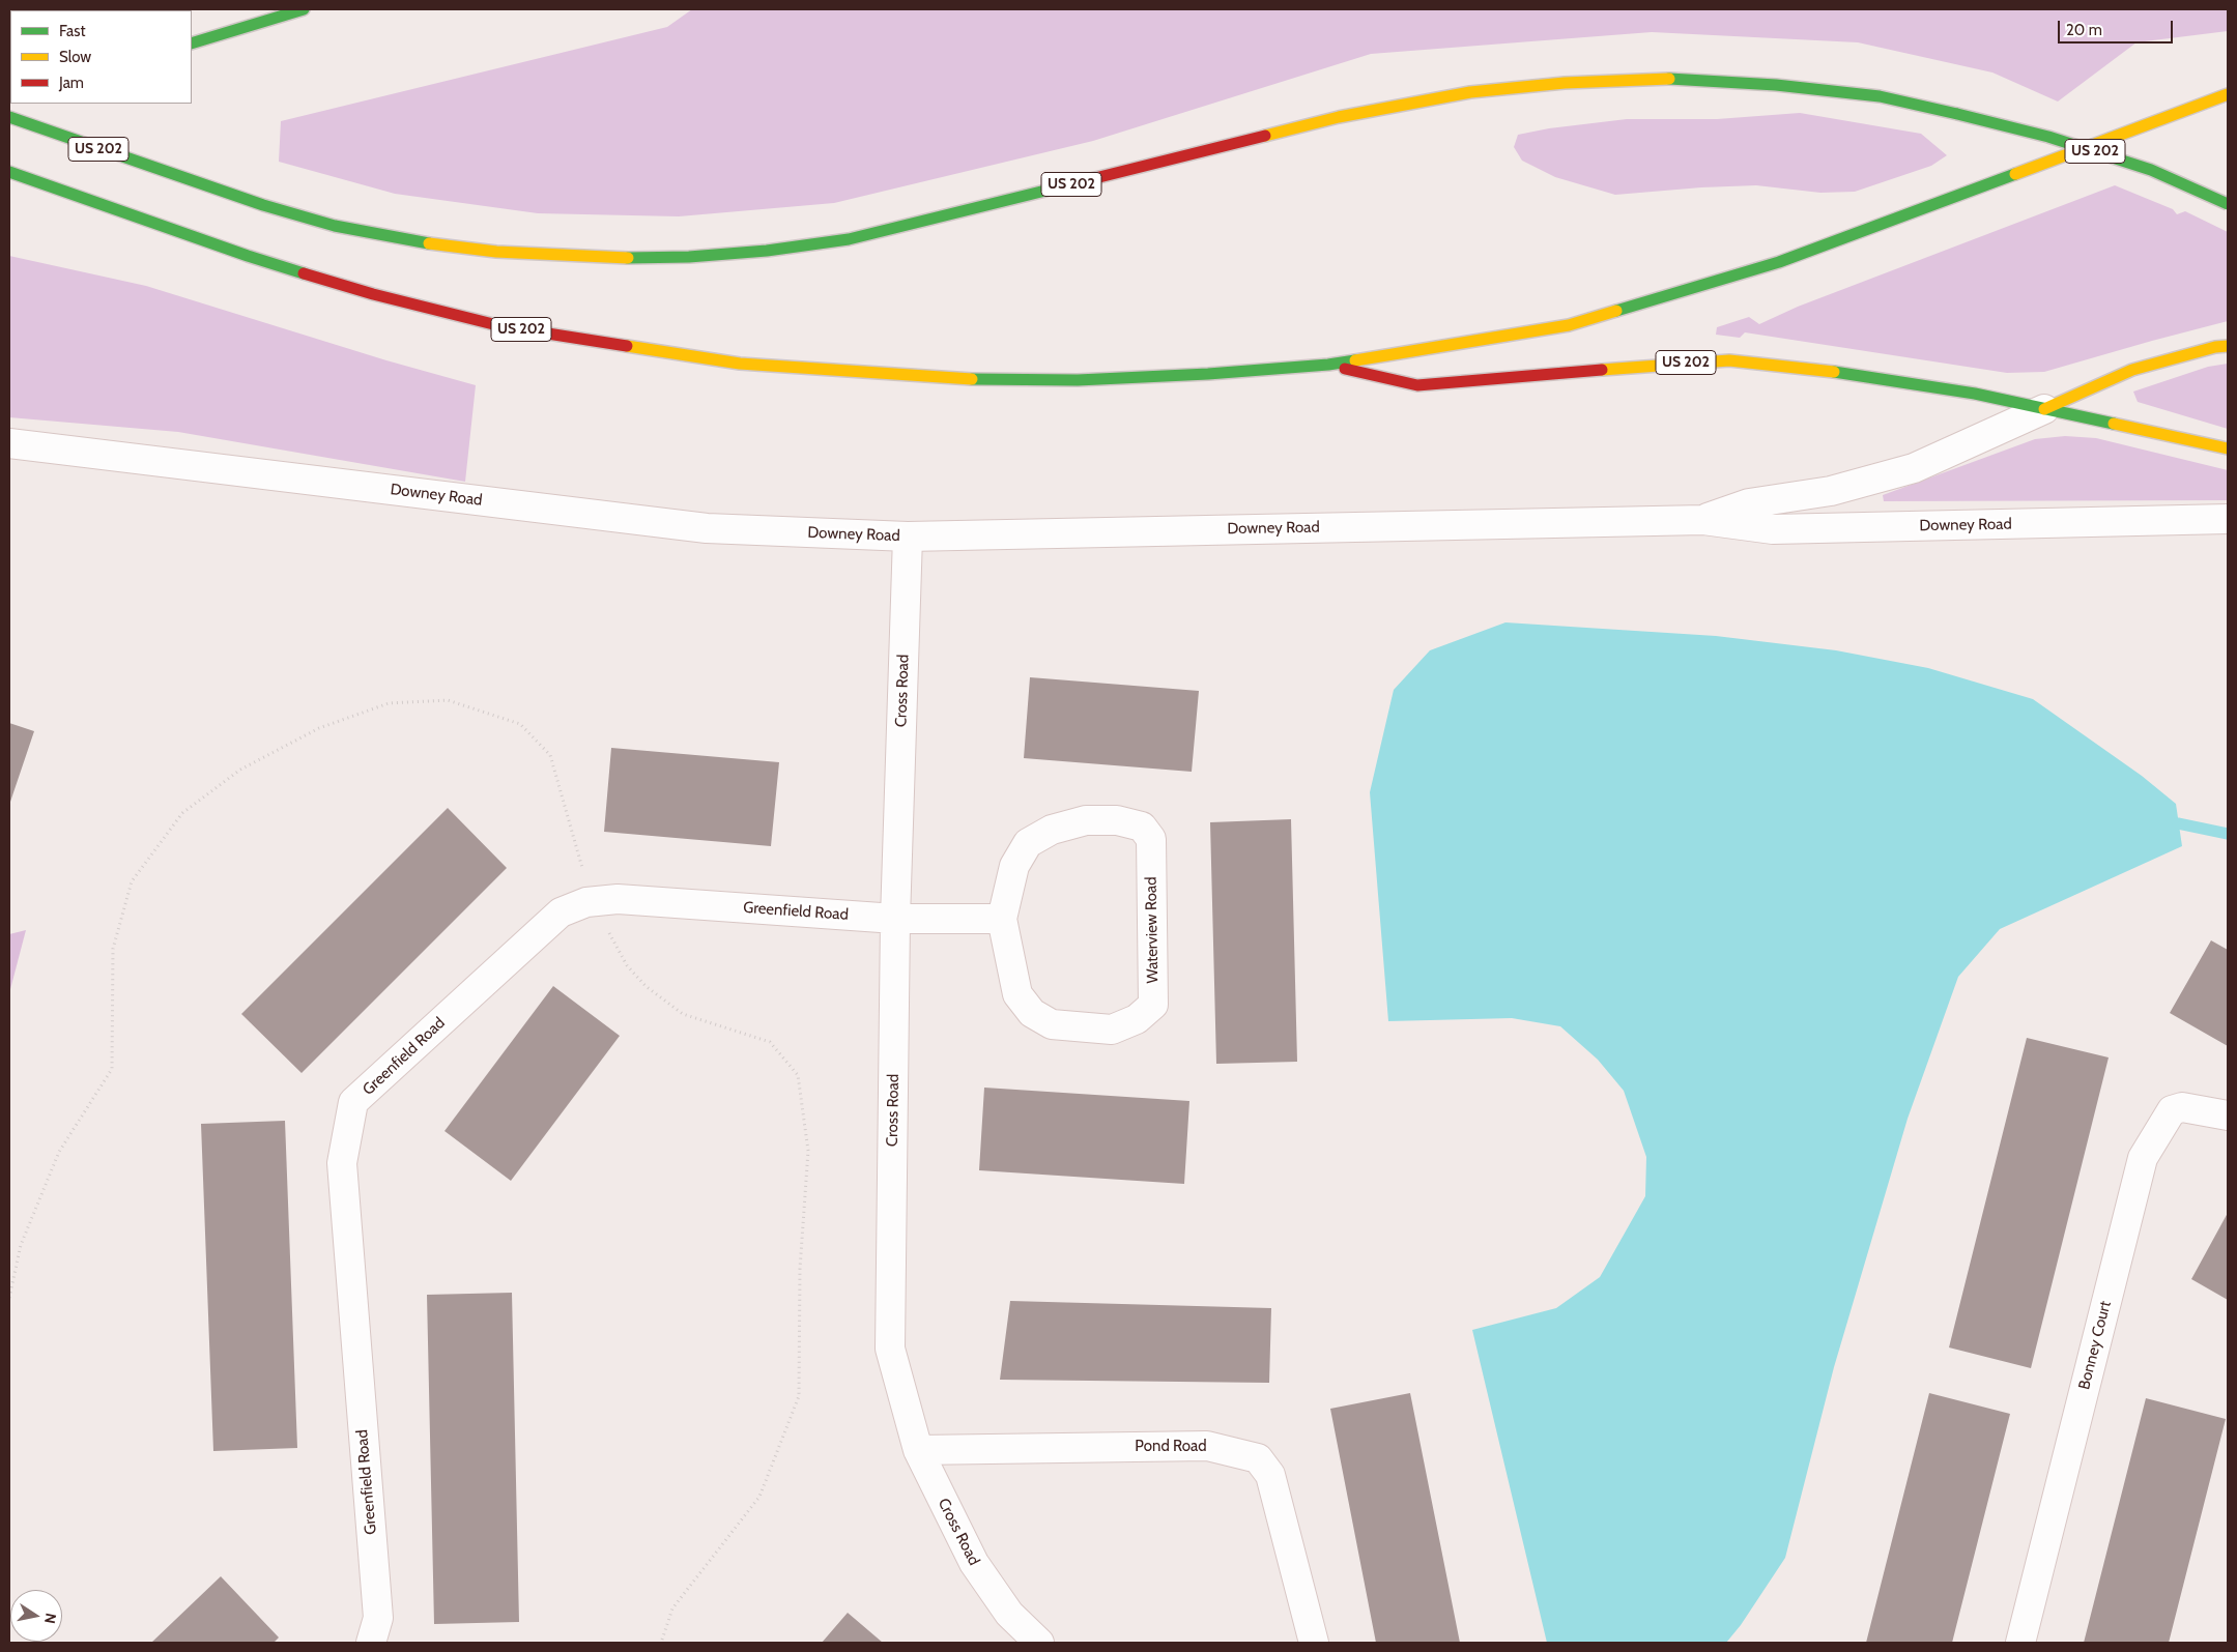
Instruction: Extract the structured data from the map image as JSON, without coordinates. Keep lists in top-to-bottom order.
{
  "streets": {
    "highway": ["US 202"],
    "street": [
      "Downey Road",
      "Cross Road",
      "Greenfield Road",
      "Waterview Road",
      "Bonney Court",
      "Pond Road"
    ]
  },
  "crossings": [
    ["US 202", "Downey Road"],
    ["Downey Road", "Cross Road"],
    ["Cross Road", "Greenfield Road"],
    ["Cross Road", "Pond Road"]
  ],
  "legend": ["Fast", "Slow", "Jam"],
  "scale_bar": "20 m",
  "north": "right"
}
